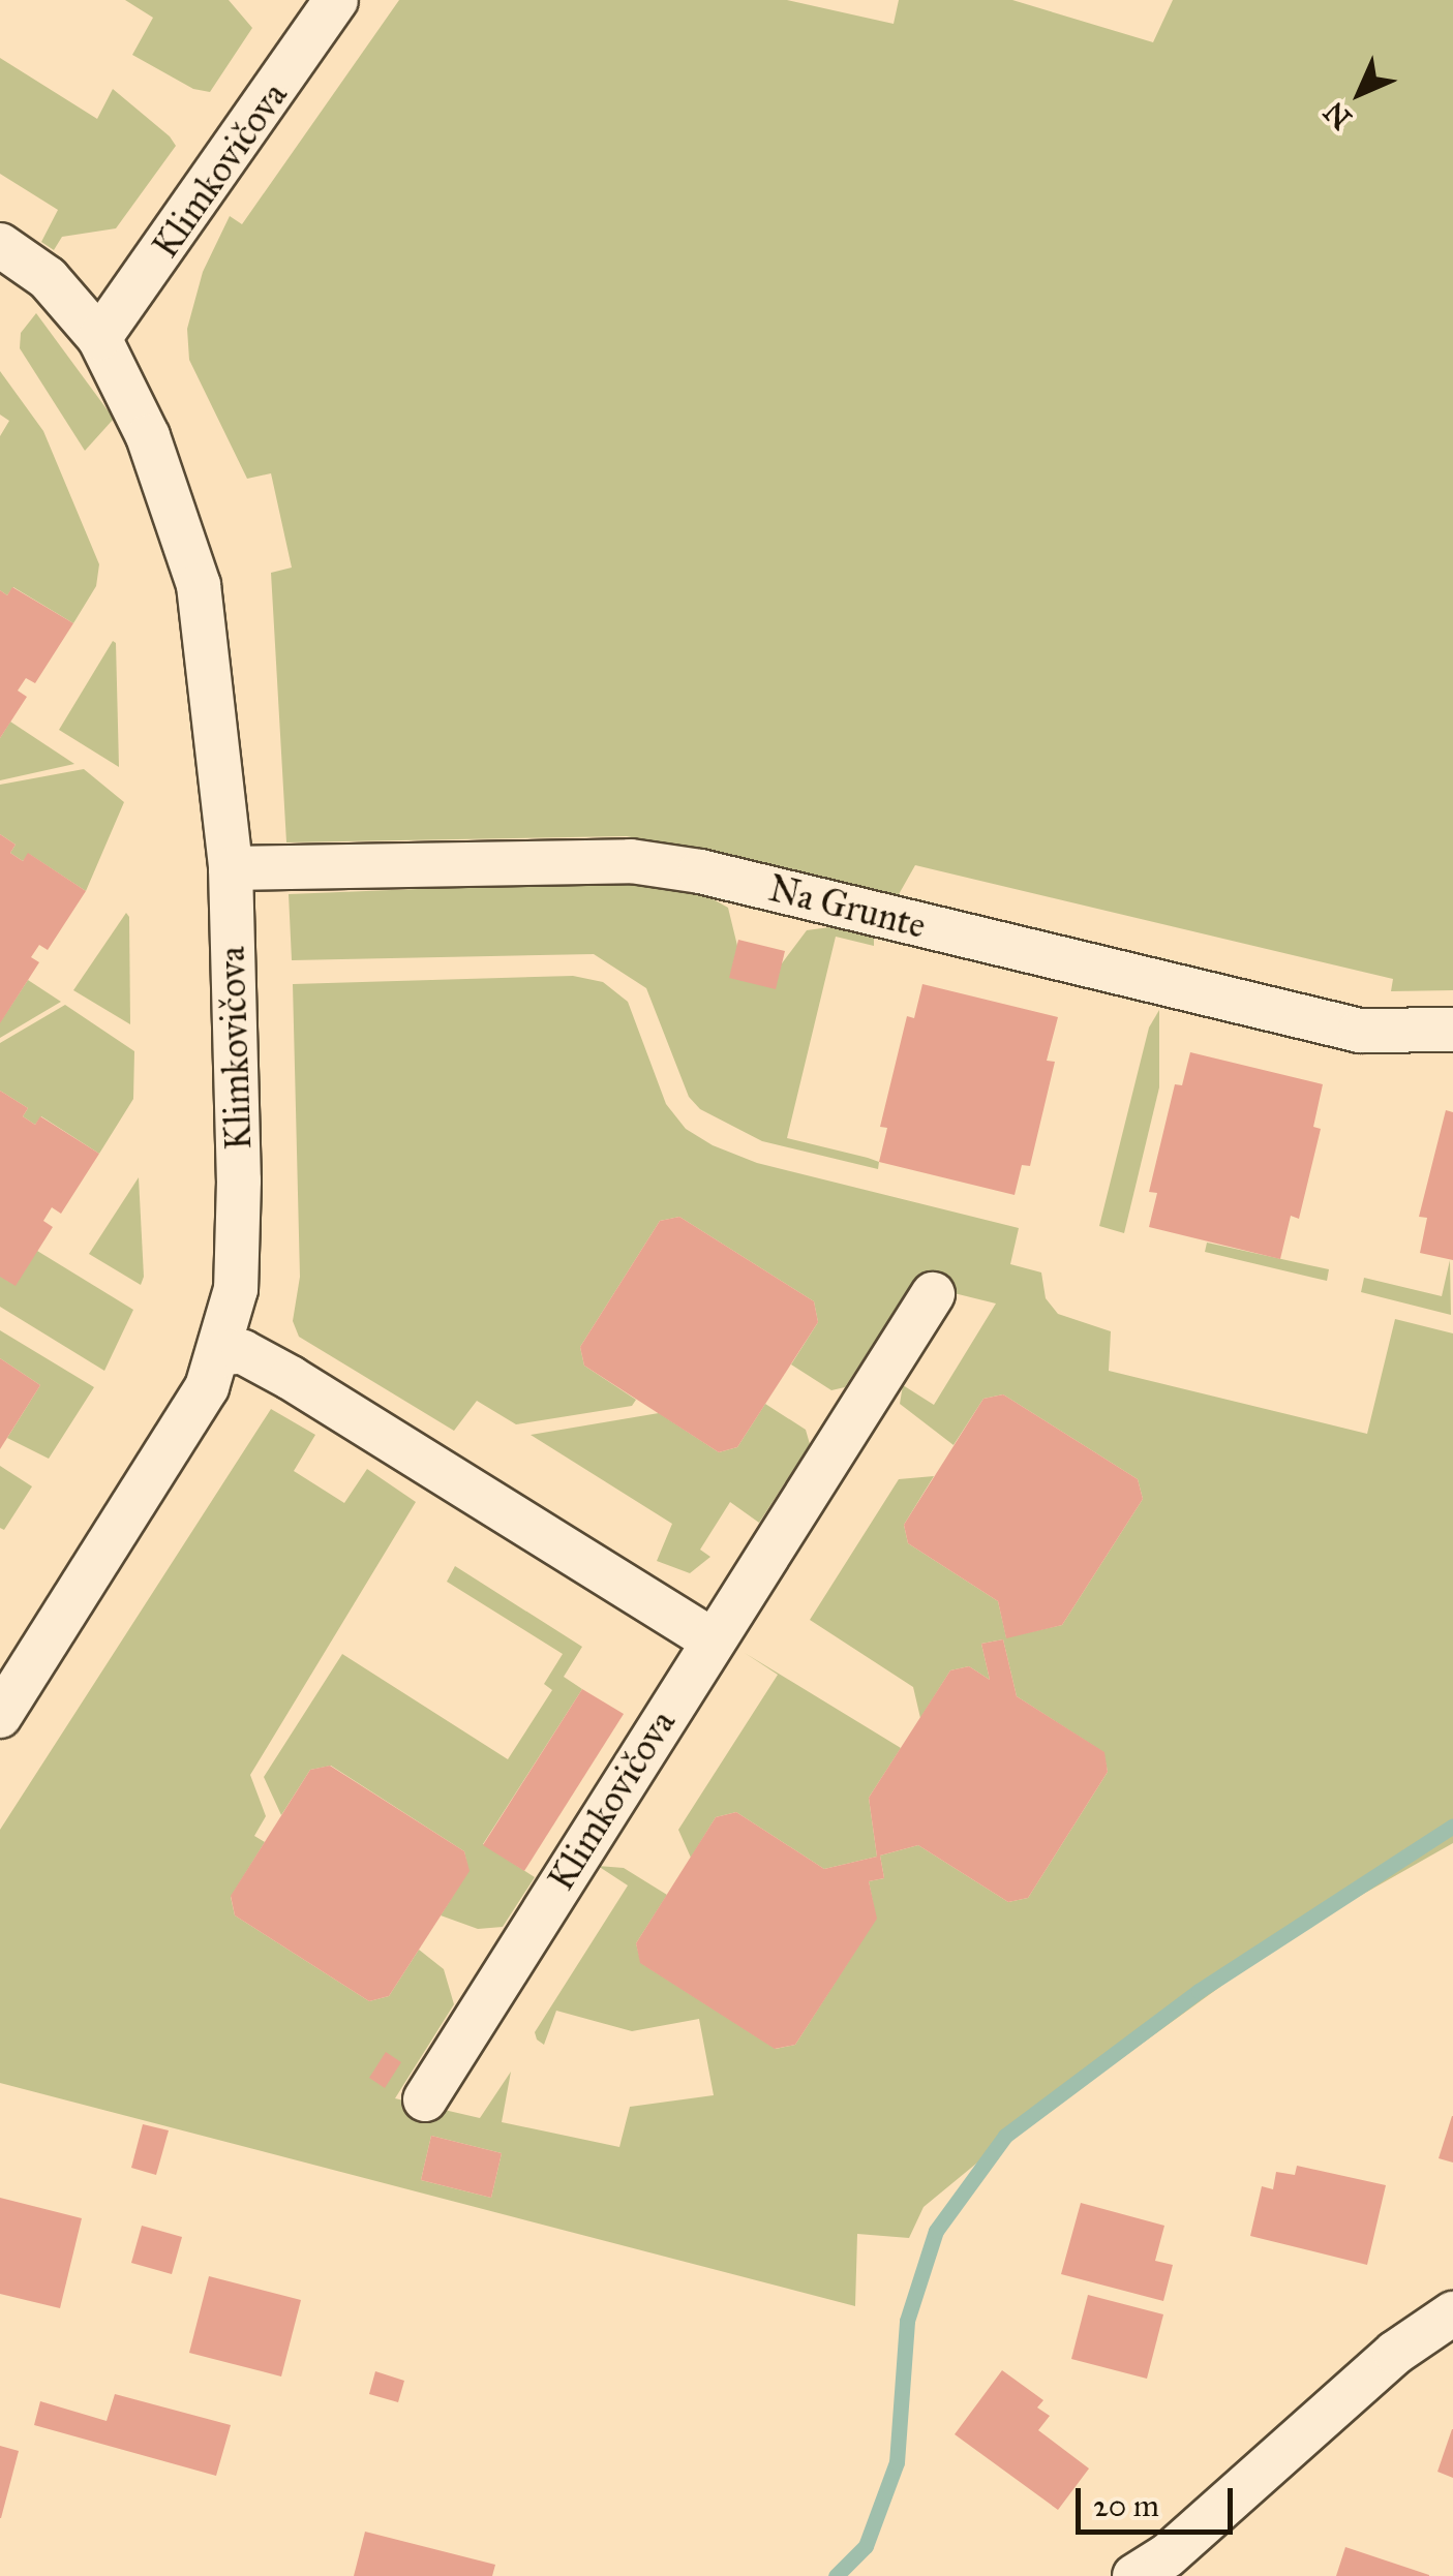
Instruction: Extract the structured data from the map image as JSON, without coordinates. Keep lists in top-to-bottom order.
{
  "streets": {
    "street": ["Klimkovičova", "Na Grunte"]
  },
  "crossings": [
    ["Klimkovičova", "Na Grunte"]
  ],
  "scale_bar": "20 m",
  "north": "bottom left"
}
